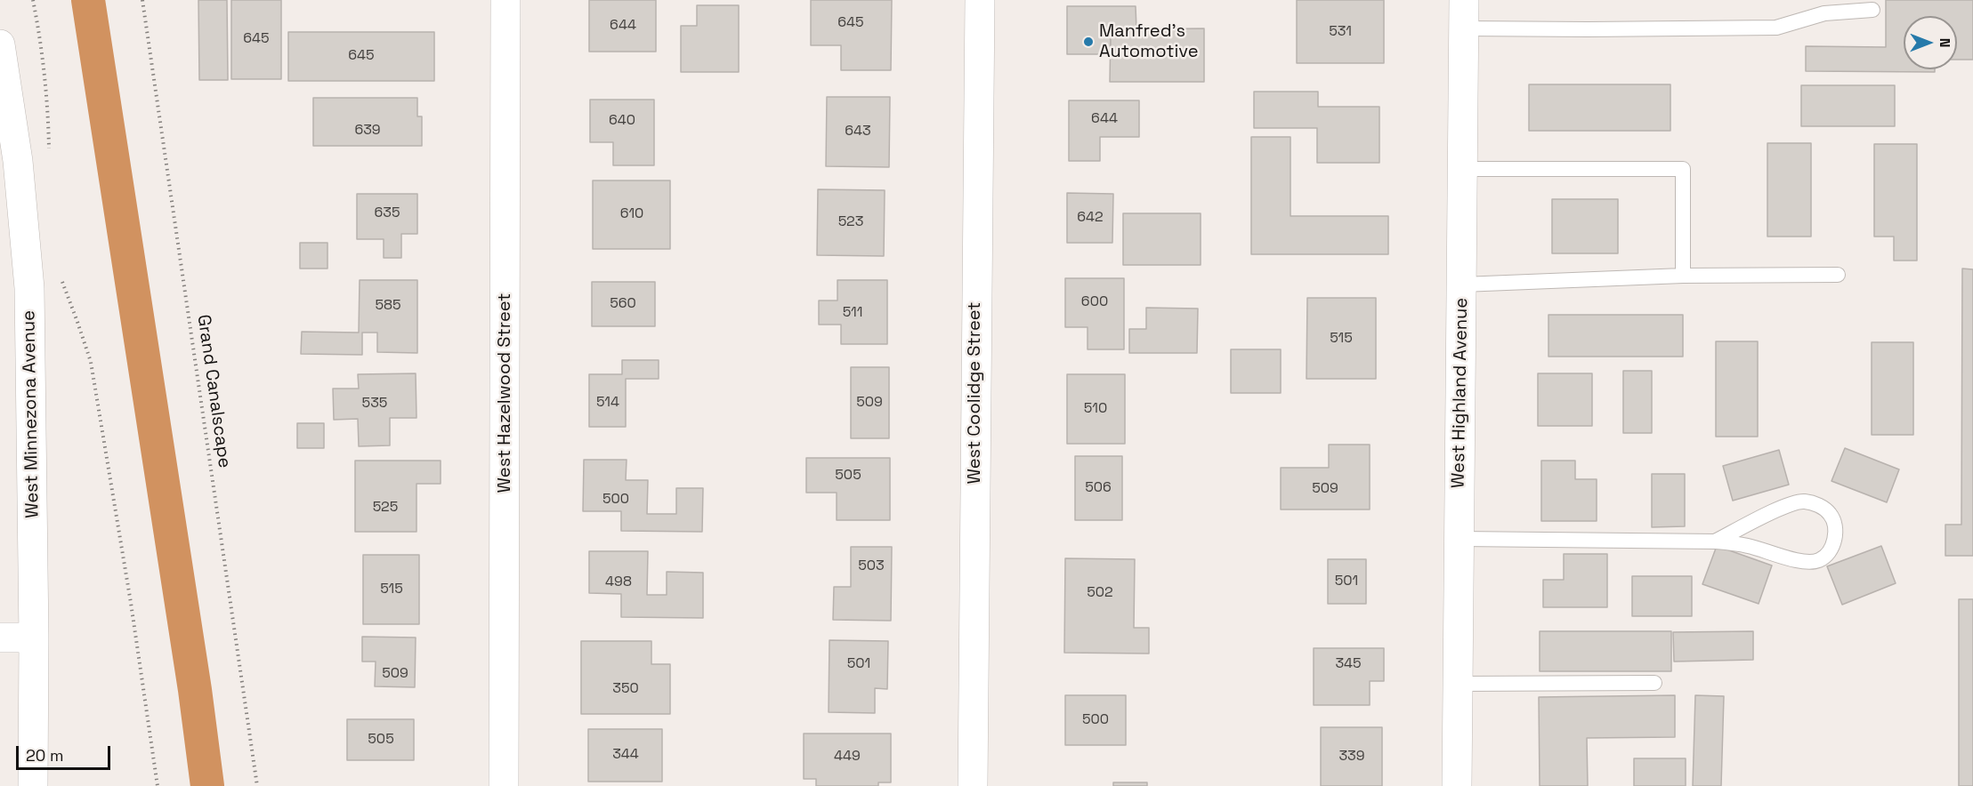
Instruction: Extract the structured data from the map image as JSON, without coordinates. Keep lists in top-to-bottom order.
{
  "streets": {
    "street": [
      "West Hazelwood Street",
      "West Coolidge Street",
      "West Highland Avenue",
      "West Minnezona Avenue"
    ],
    "path": ["Grand Canalscape"]
  },
  "places": ["Manfred's Automotive"],
  "house_numbers": [
    "645",
    "644",
    "531",
    "645",
    "645",
    "644",
    "640",
    "639",
    "643",
    "635",
    "610",
    "642",
    "523",
    "600",
    "560",
    "585",
    "511",
    "515",
    "514",
    "509",
    "535",
    "510",
    "505",
    "506",
    "509",
    "500",
    "525",
    "503",
    "501",
    "498",
    "515",
    "502",
    "501",
    "345",
    "509",
    "350",
    "500",
    "505",
    "344",
    "449",
    "339"
  ],
  "scale_bar": "20 m",
  "north": "right"
}
